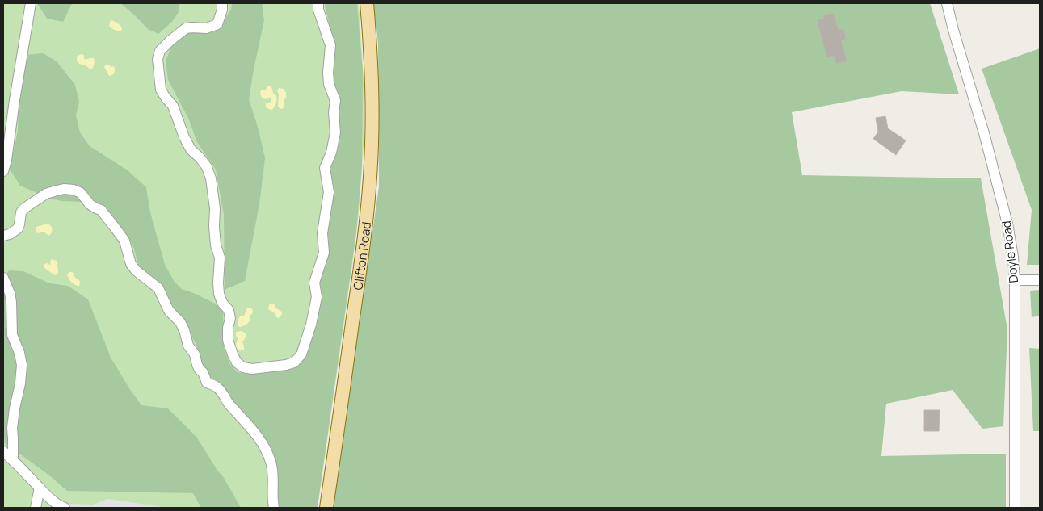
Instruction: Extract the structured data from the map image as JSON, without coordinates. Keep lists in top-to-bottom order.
{
  "streets": {
    "main road": ["Clifton Road"],
    "street": ["Doyle Road"]
  }
}
